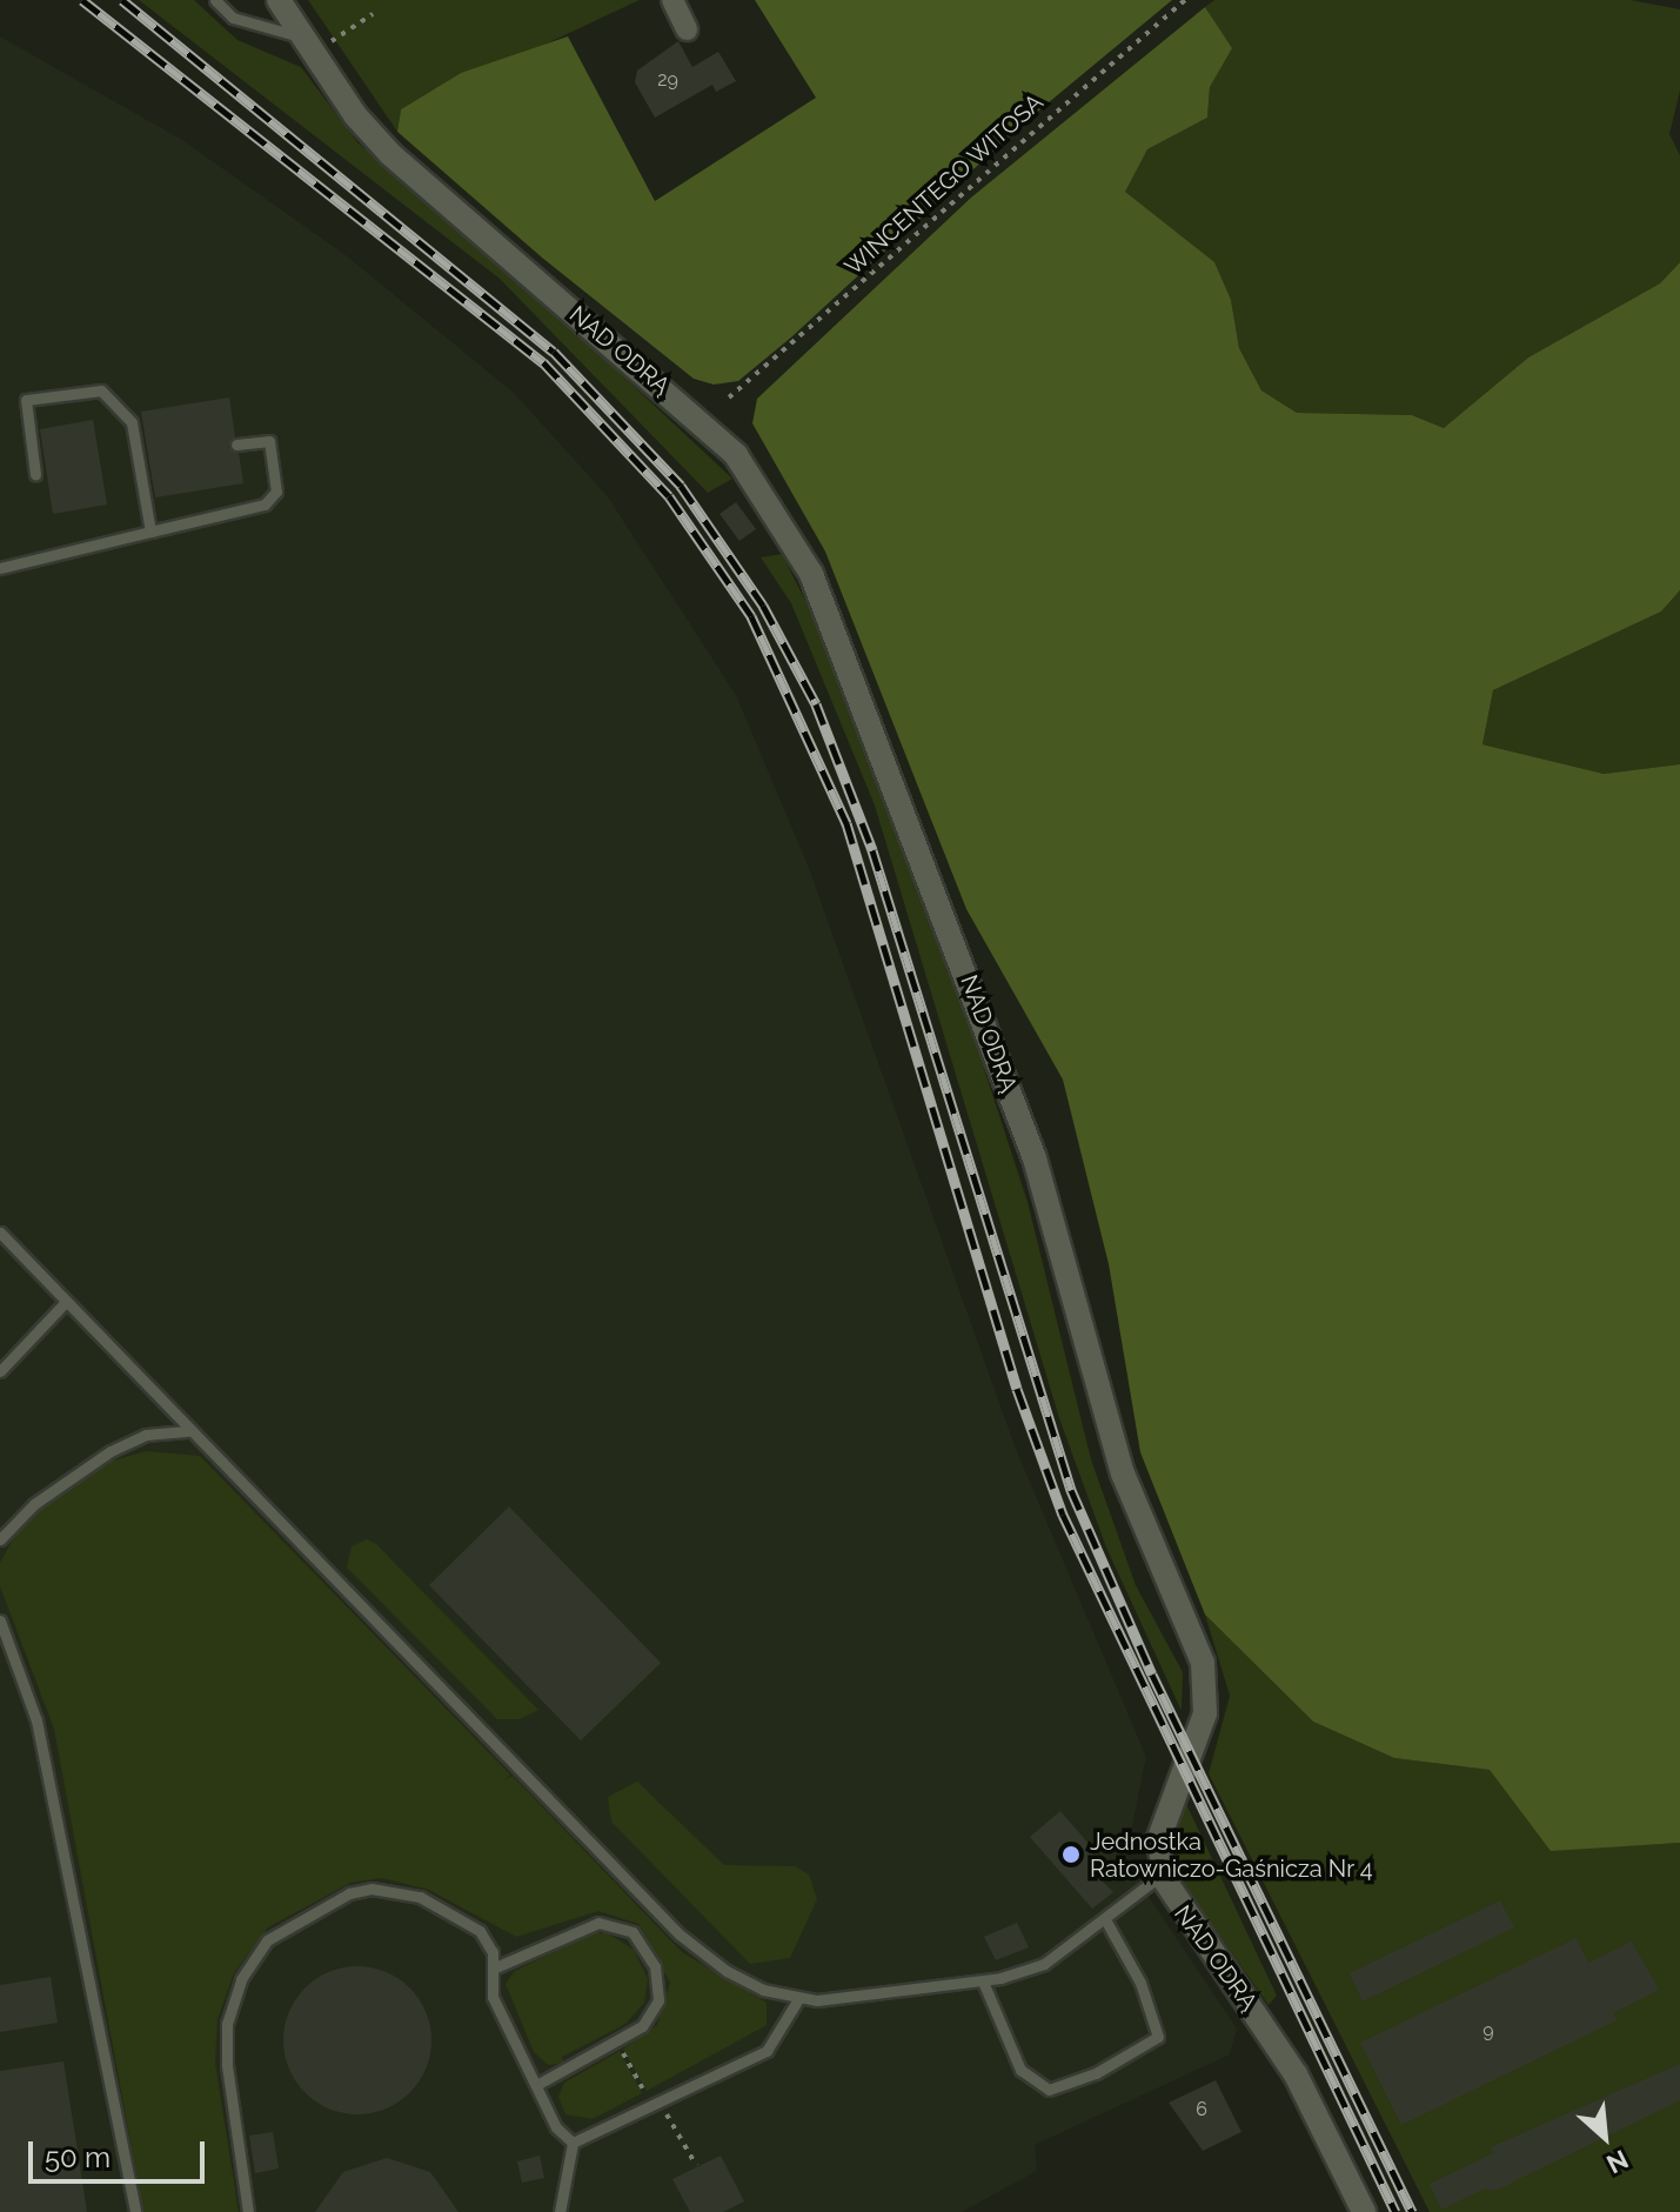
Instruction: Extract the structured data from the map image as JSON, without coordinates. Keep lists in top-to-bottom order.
{
  "streets": {
    "street": ["NAD ODRĄ"],
    "path": ["WINCENTEGO WITOSA"]
  },
  "places": ["Jednostka Ratowniczo-Gaśnicza Nr 4"],
  "house_numbers": ["29", "9", "6"],
  "scale_bar": "50 m",
  "north": "bottom right"
}
